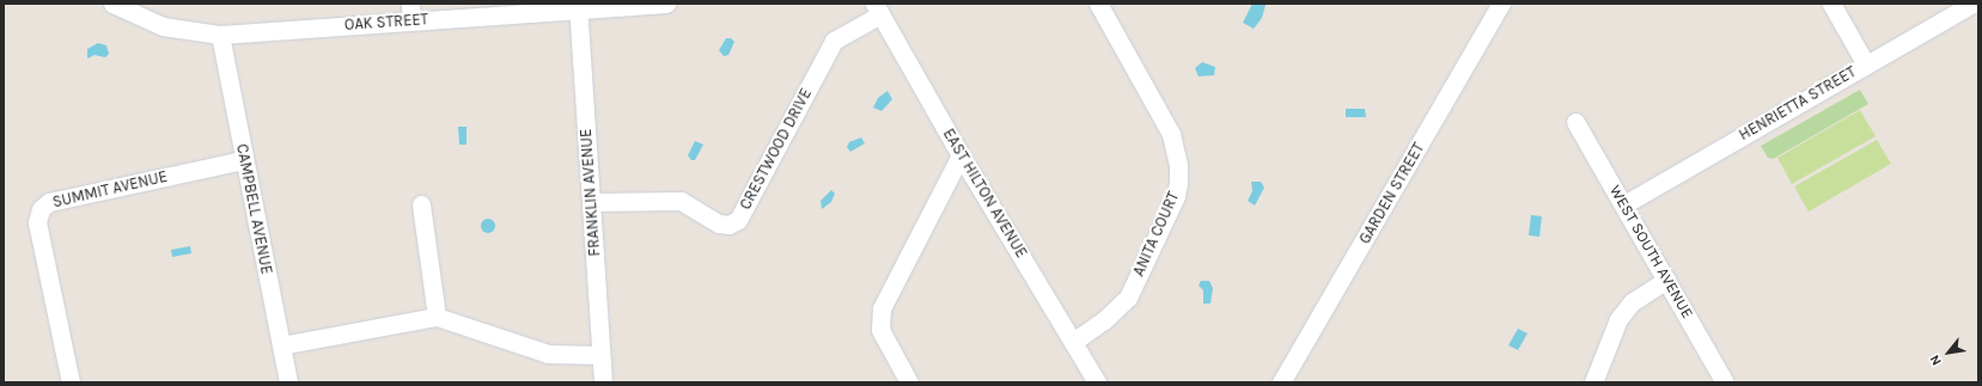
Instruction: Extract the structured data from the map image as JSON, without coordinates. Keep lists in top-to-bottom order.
{
  "streets": {
    "street": [
      "OAK STREET",
      "HENRIETTA STREET",
      "CRESTWOOD DRIVE",
      "SUMMIT AVENUE",
      "FRANKLIN AVENUE",
      "EAST HILTON AVENUE",
      "GARDEN STREET",
      "CAMPBELL AVENUE",
      "ANITA COURT",
      "WEST SOUTH AVENUE"
    ]
  },
  "crossings": [
    ["OAK STREET", "FRANKLIN AVENUE"],
    ["OAK STREET", "CAMPBELL AVENUE"],
    ["HENRIETTA STREET", "WEST SOUTH AVENUE"],
    ["CRESTWOOD DRIVE", "FRANKLIN AVENUE"],
    ["CRESTWOOD DRIVE", "EAST HILTON AVENUE"],
    ["SUMMIT AVENUE", "CAMPBELL AVENUE"],
    ["EAST HILTON AVENUE", "ANITA COURT"]
  ],
  "north": "bottom left"
}
